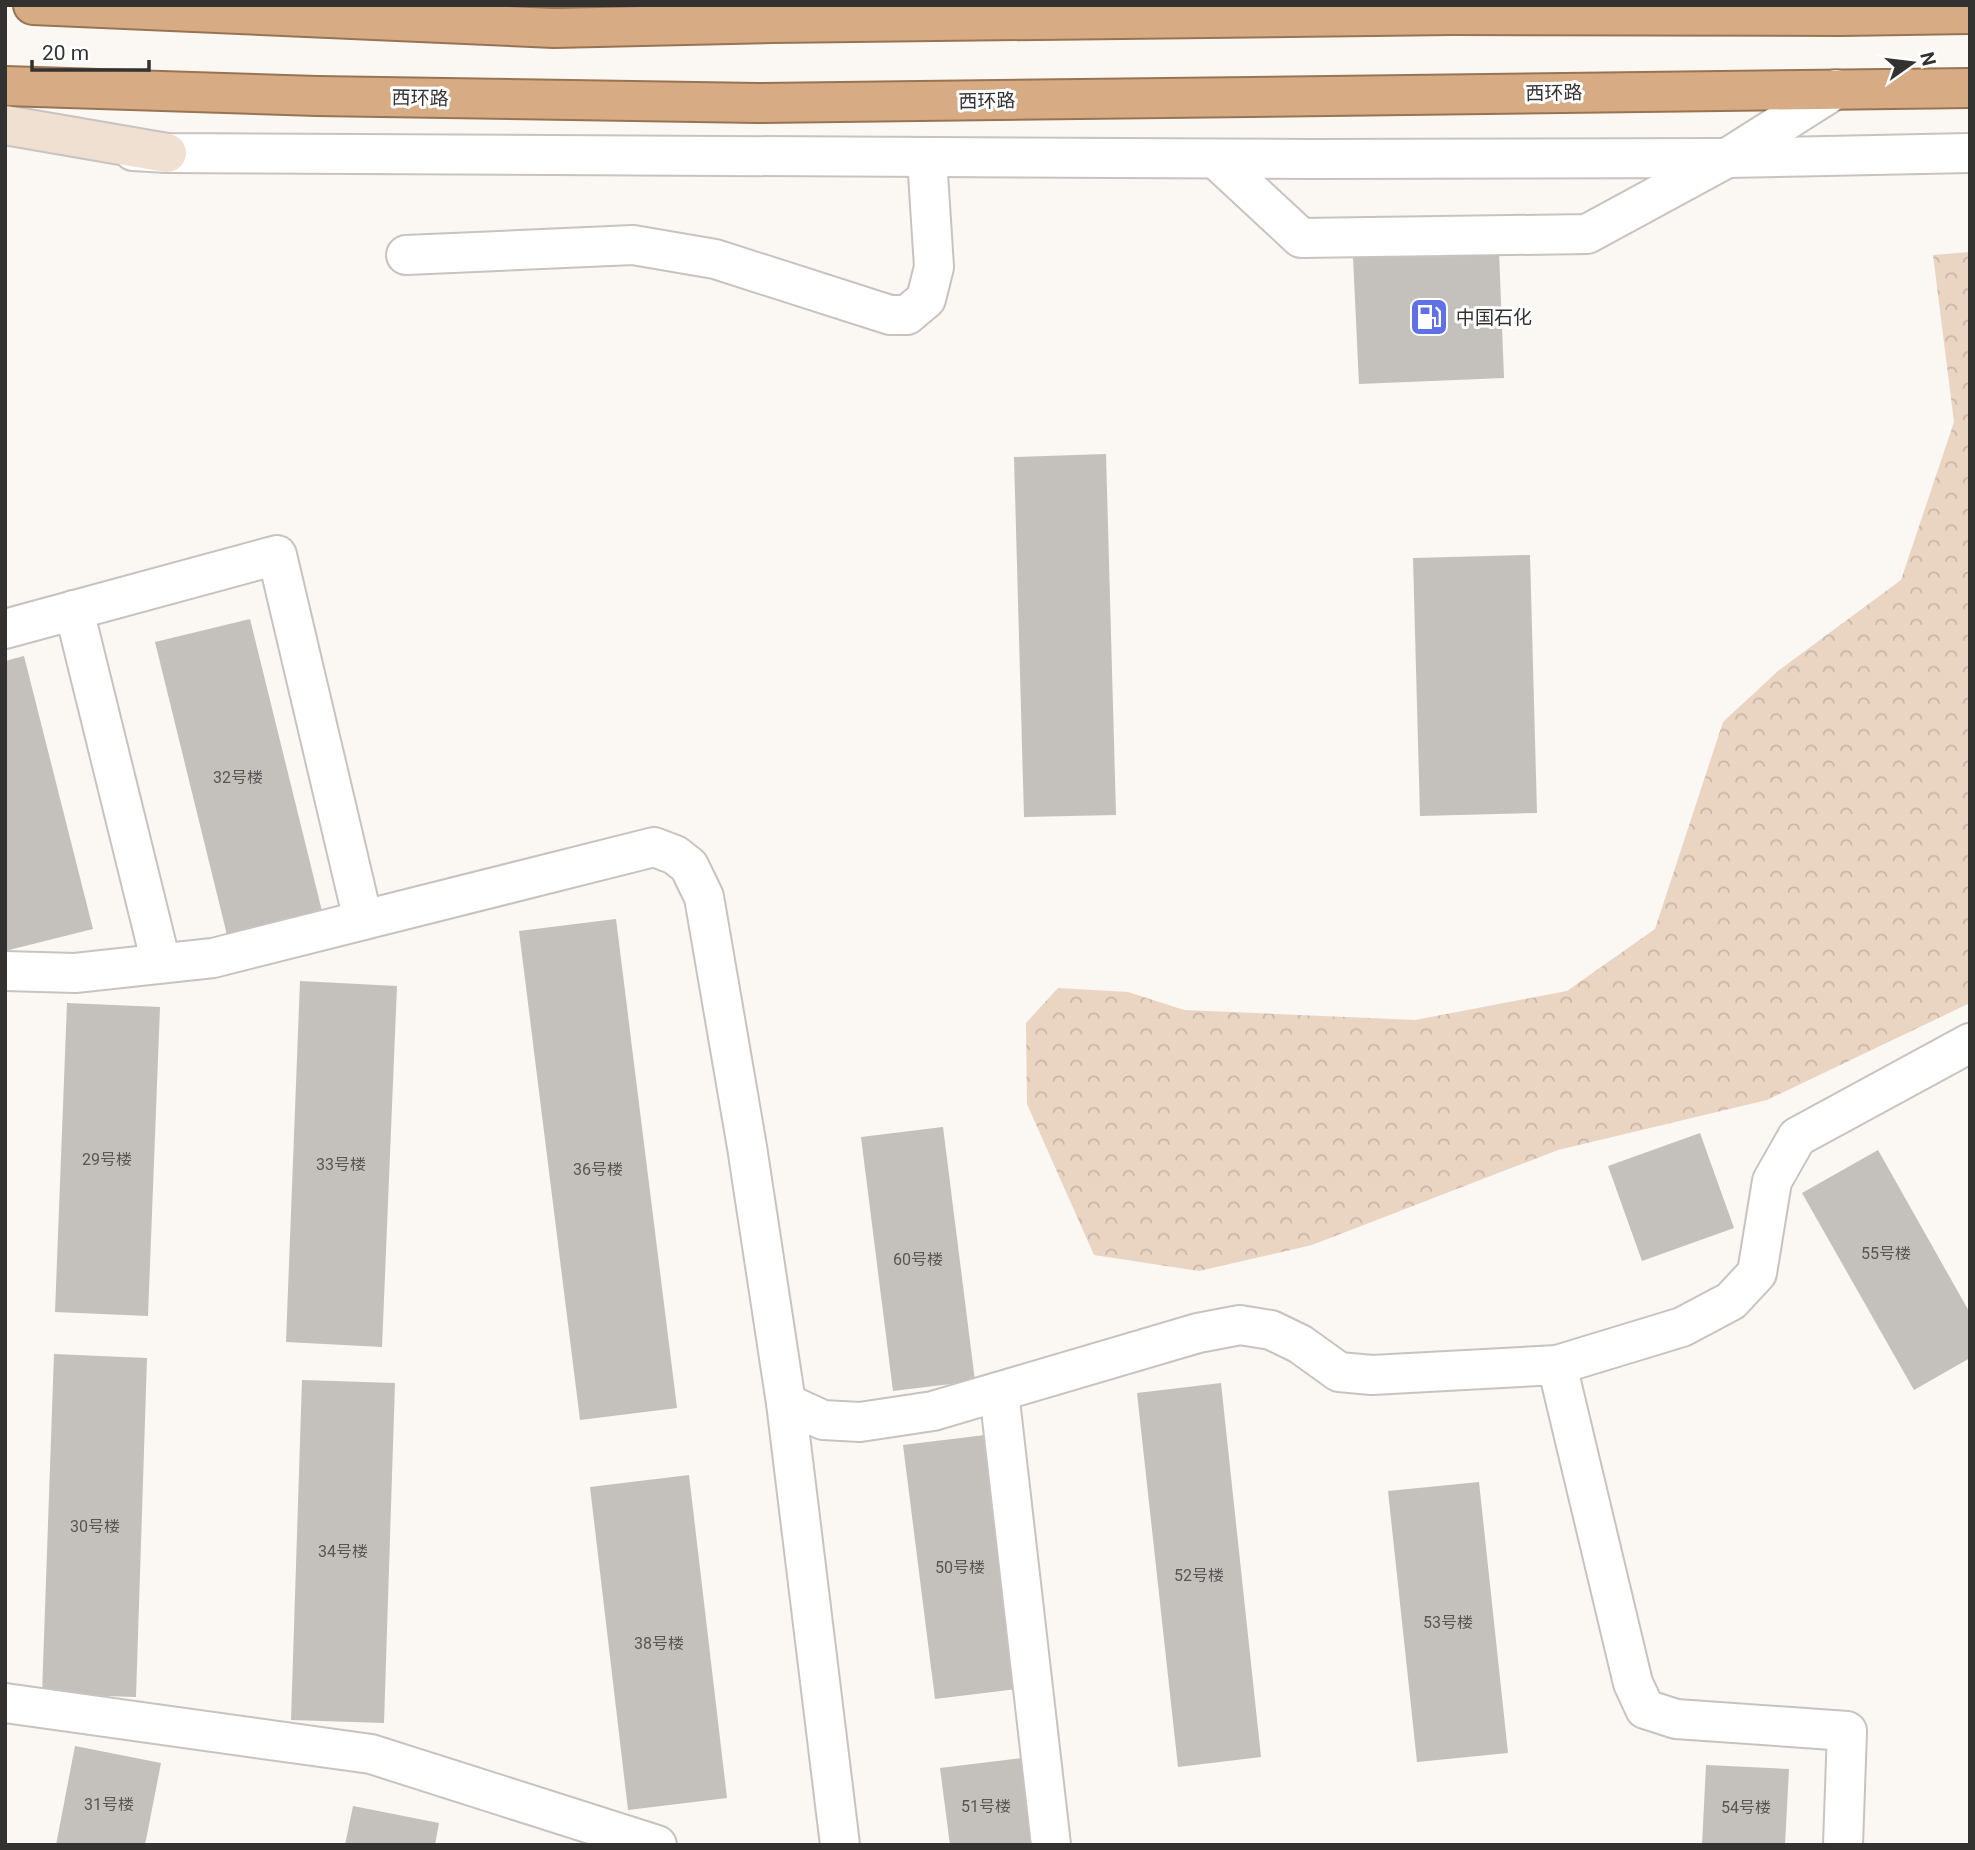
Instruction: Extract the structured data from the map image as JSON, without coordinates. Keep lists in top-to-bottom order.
{
  "streets": {
    "highway": ["西环路"]
  },
  "places": {
    "fuel station": ["中国石化"]
  },
  "house_numbers": [
    "32号楼",
    "29号楼",
    "33号楼",
    "36号楼",
    "55号楼",
    "60号楼",
    "30号楼",
    "34号楼",
    "50号楼",
    "52号楼",
    "53号楼",
    "38号楼",
    "31号楼",
    "51号楼",
    "54号楼"
  ],
  "scale_bar": "20 m",
  "north": "right"
}
